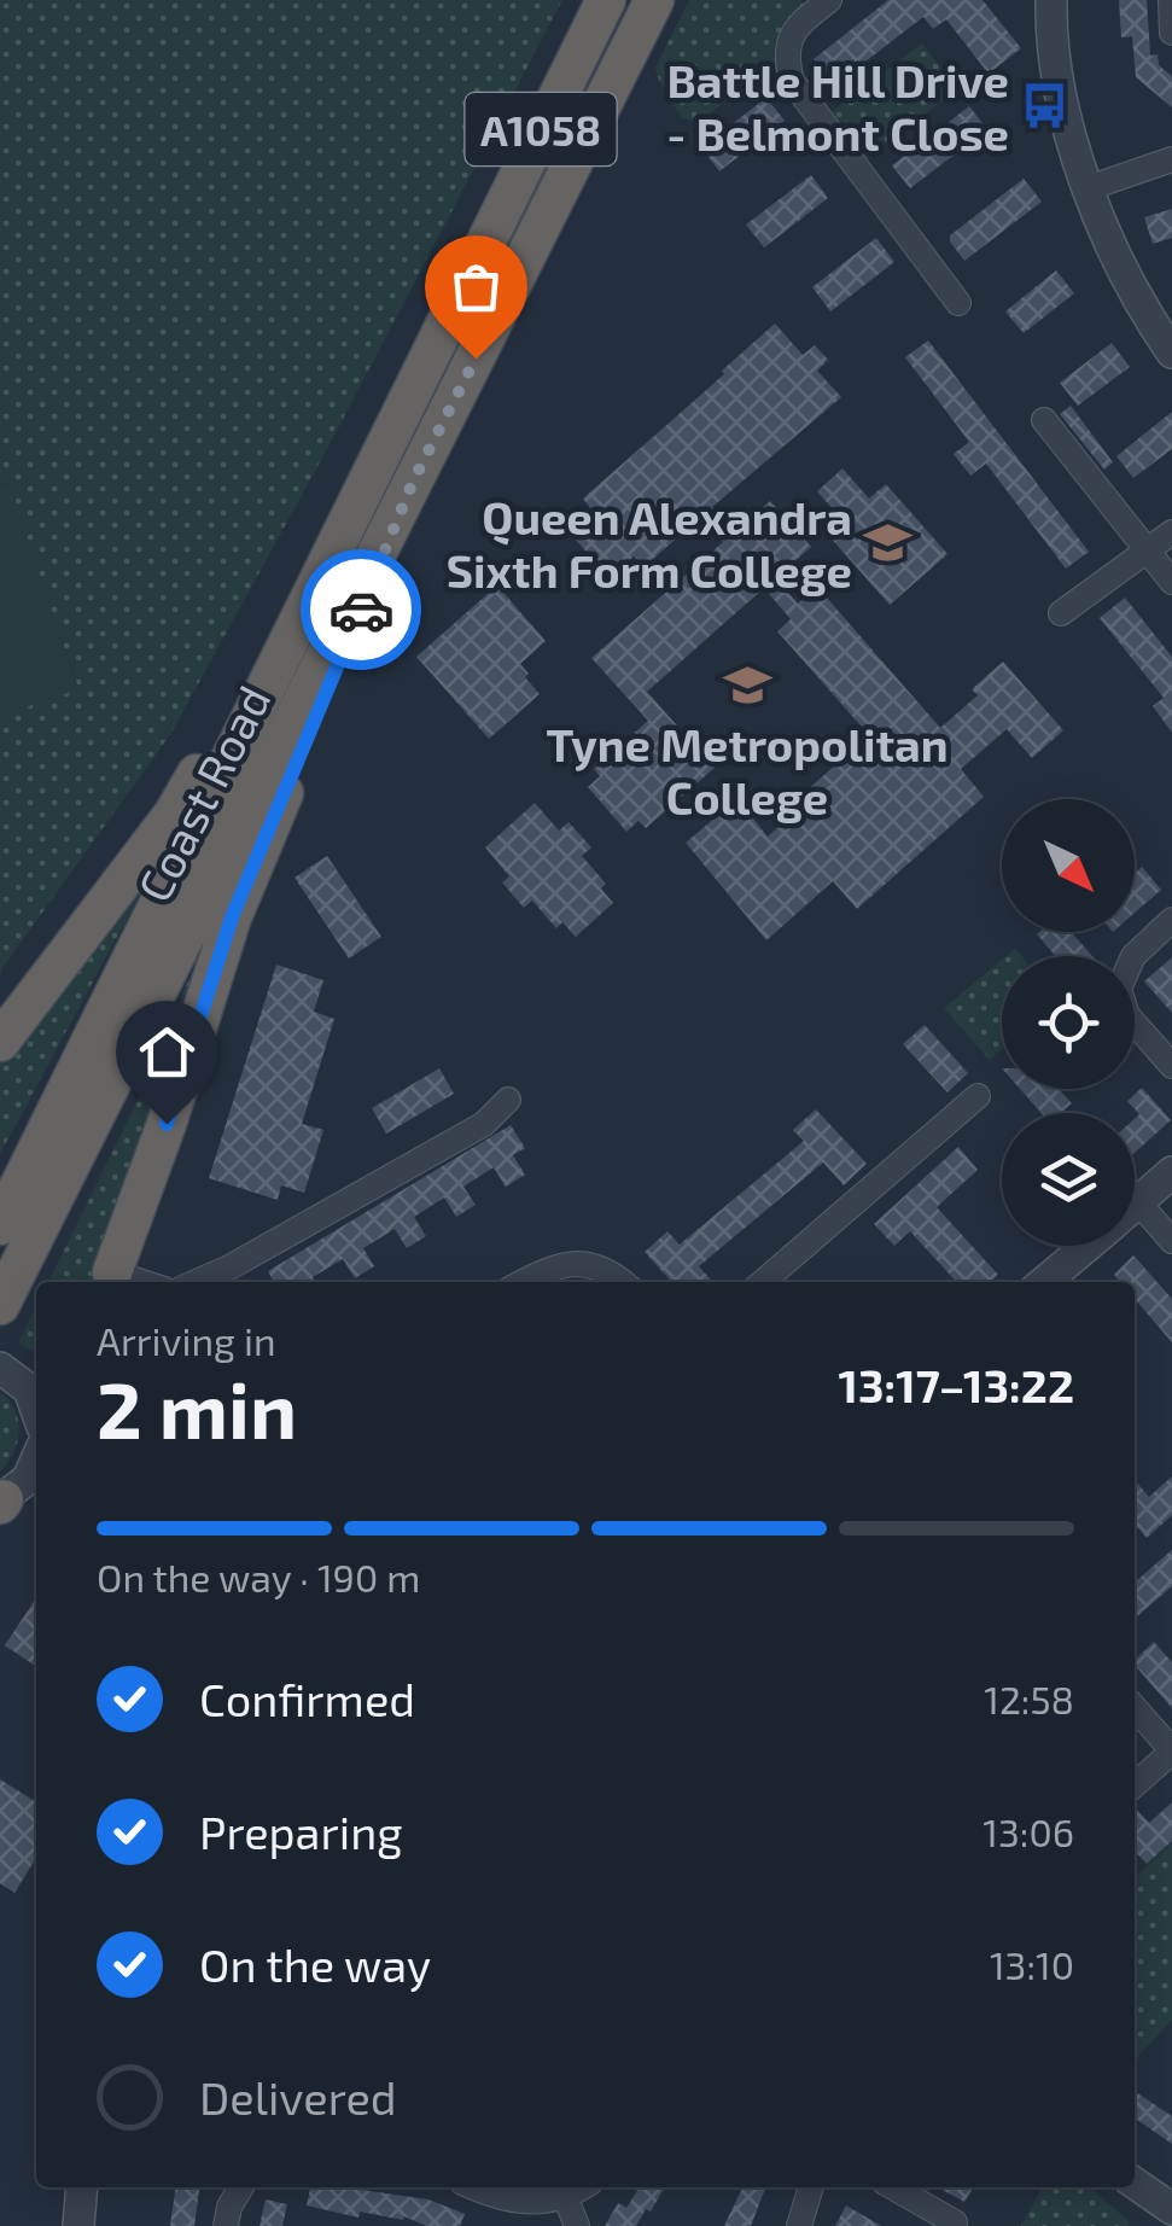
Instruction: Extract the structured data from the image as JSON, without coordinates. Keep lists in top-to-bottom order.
{
  "streets": {
    "highway": ["A1058", "Coast Road"]
  },
  "places": {
    "bus stop": ["Battle Hill Drive - Belmont Close"],
    "school or university": ["Queen Alexandra Sixth Form College", "Tyne Metropolitan College"]
  },
  "north": "bottom right",
  "page": {
    "heading": ["2 min", "Arriving in", "13:17–13:22"],
    "bar": "On the way · 190 m",
    "list": [
      ["Confirmed", "12:58"],
      ["Preparing", "13:06"],
      ["On the way", "13:10"],
      "Delivered"
    ]
  }
}
